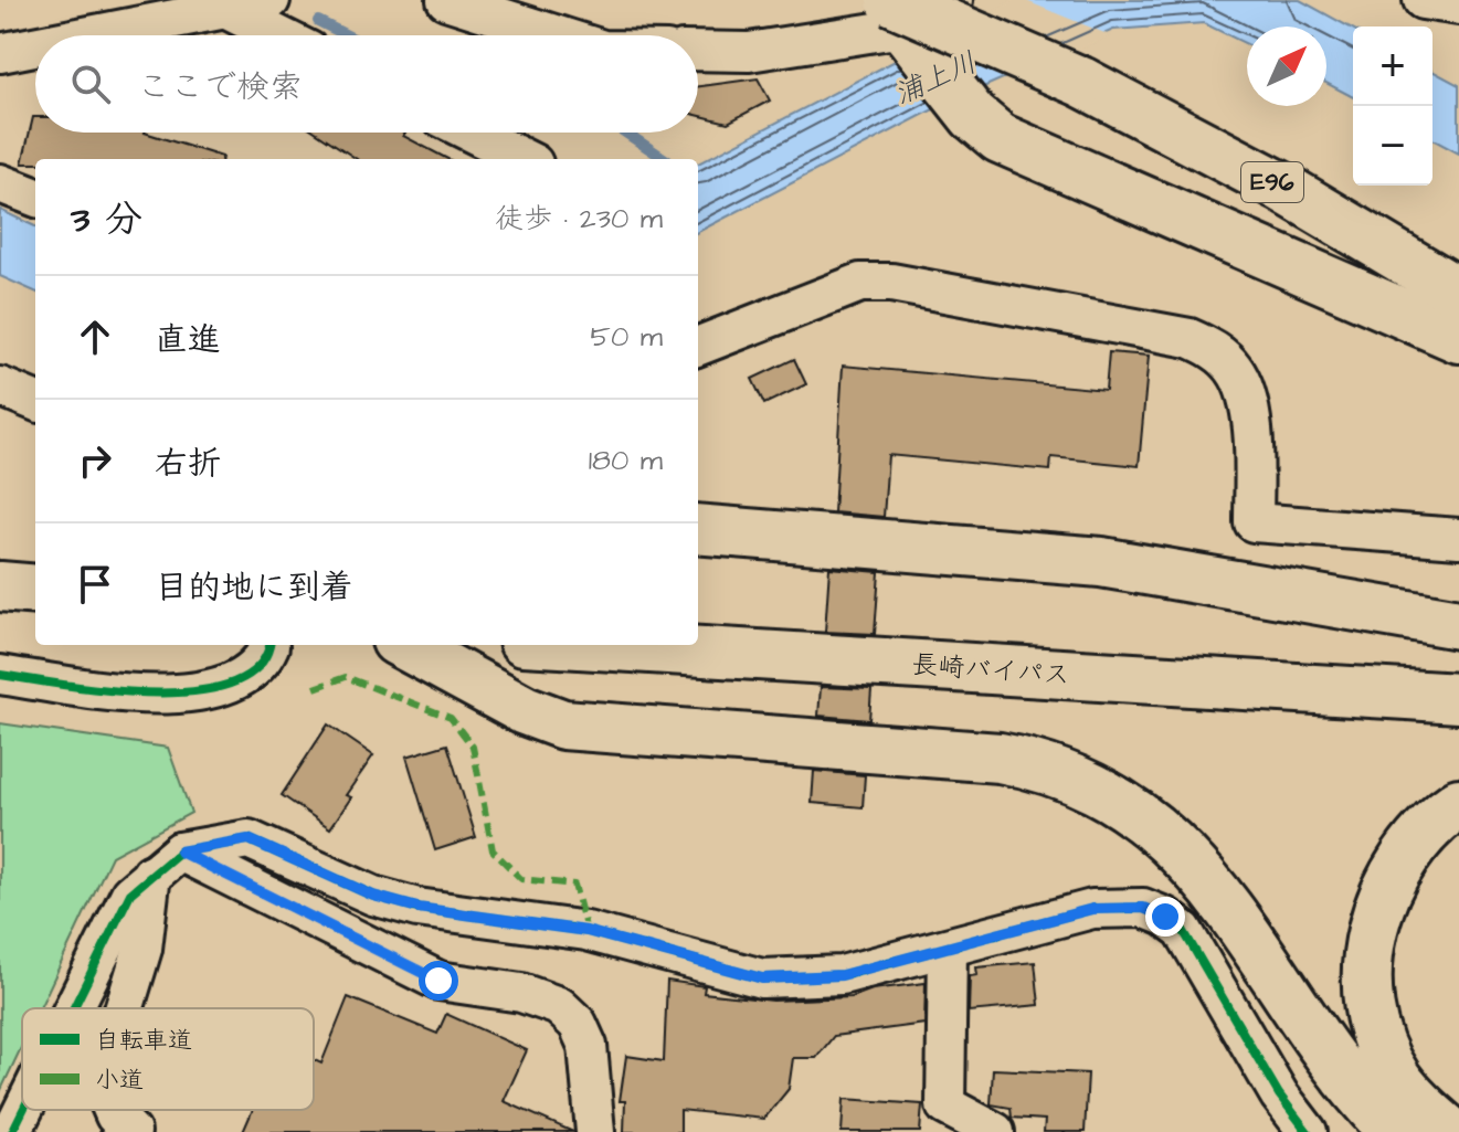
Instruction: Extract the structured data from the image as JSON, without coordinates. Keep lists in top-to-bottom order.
{
  "streets": {
    "highway": ["E96", "長崎バイパス"]
  },
  "water": ["浦上川"],
  "legend": ["自転車道", "小道"],
  "north": "top right",
  "page": {
    "map_buttons": ["+", "−"],
    "search": "ここで検索",
    "heading": ["3 分", "徒歩 · 230 m"],
    "list": [
      ["直進", "50 m"],
      ["右折", "180 m"],
      "目的地に到着"
    ]
  }
}
